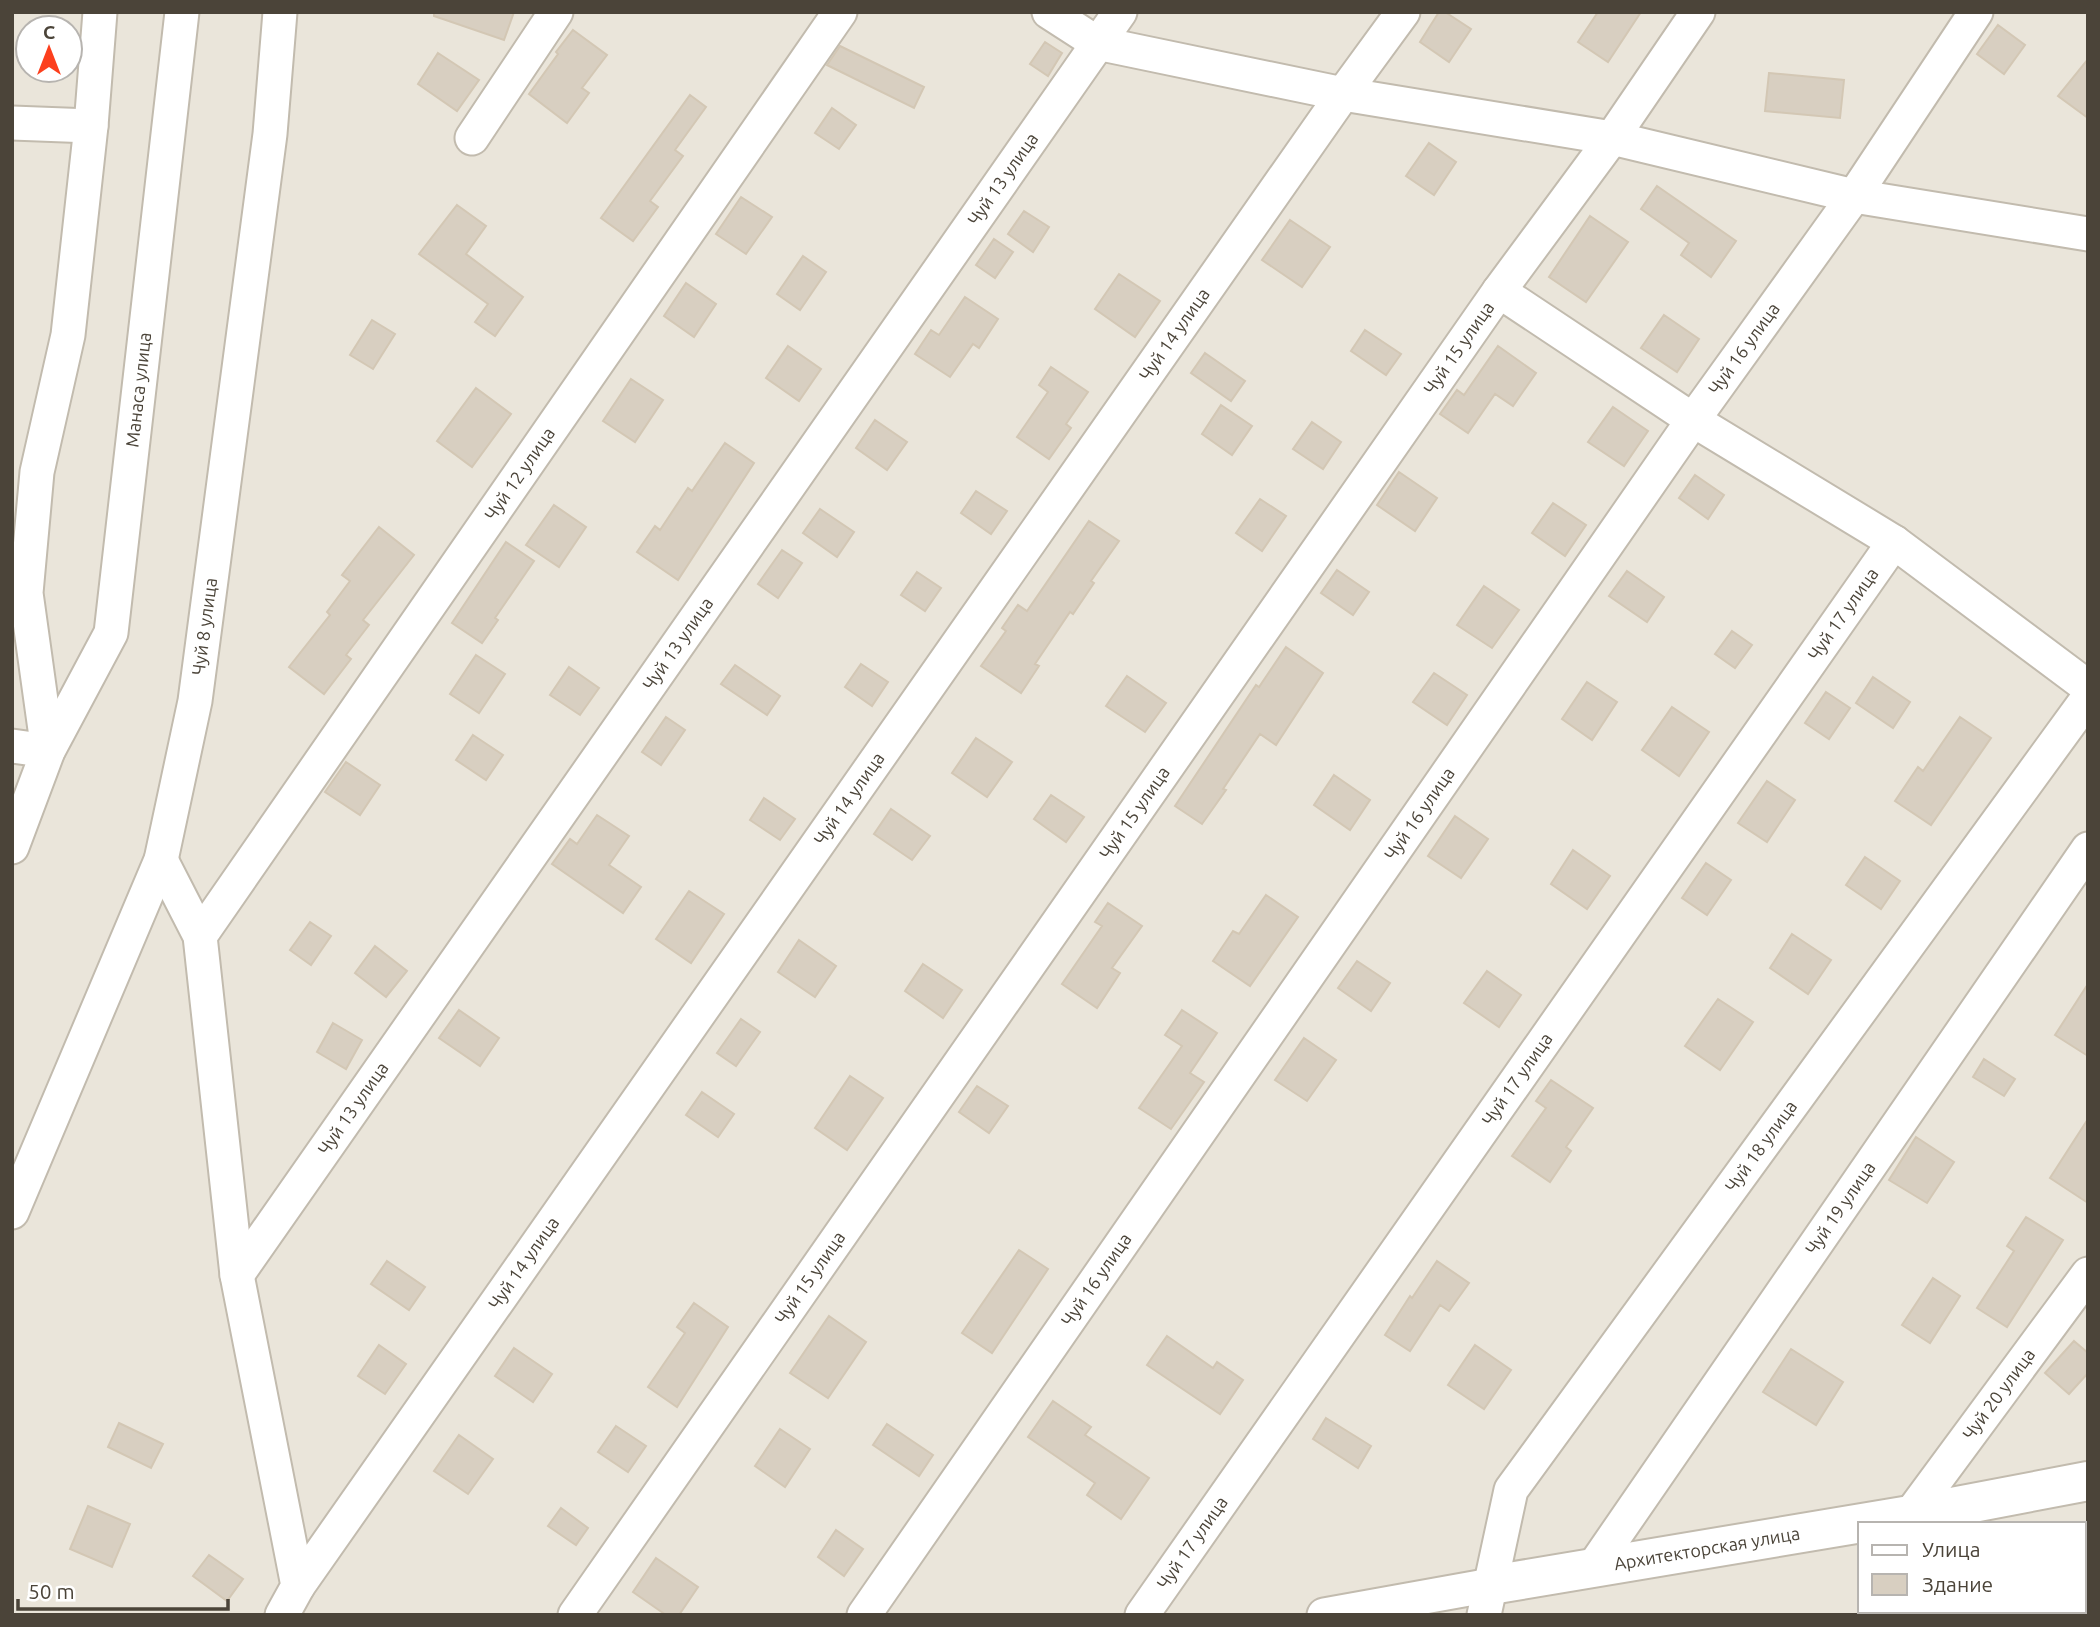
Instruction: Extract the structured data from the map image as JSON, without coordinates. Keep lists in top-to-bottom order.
{
  "streets": {
    "street": [
      "Чуй 13 улица",
      "Чуй 14 улица",
      "Чуй 15 улица",
      "Чуй 16 улица",
      "Манаса улица",
      "Чуй 12 улица",
      "Чуй 17 улица",
      "Чуй 8 улица",
      "Чуй 18 улица",
      "Чуй 19 улица",
      "Чуй 20 улица",
      "Архитекторская улица"
    ]
  },
  "crossings": [
    ["Чуй 18 улица", "Архитекторская улица"],
    ["Чуй 19 улица", "Архитекторская улица"],
    ["Чуй 20 улица", "Архитекторская улица"]
  ],
  "legend": ["Улица", "Здание"],
  "scale_bar": "50 m",
  "north": "top"
}
